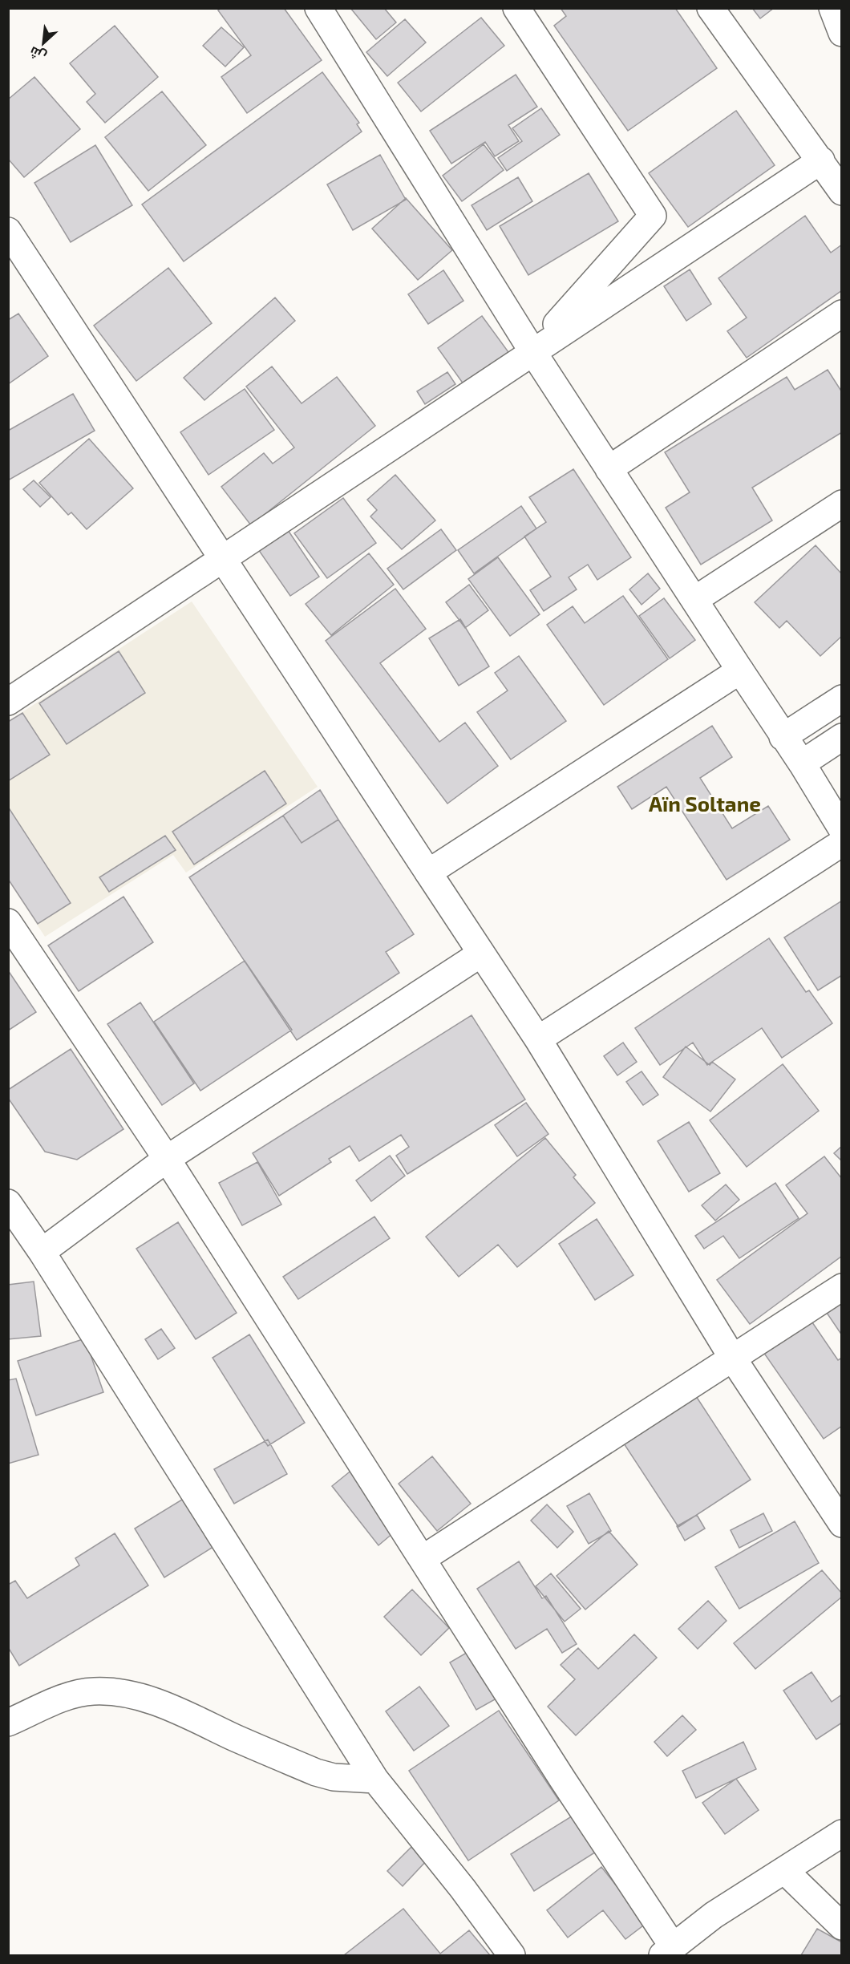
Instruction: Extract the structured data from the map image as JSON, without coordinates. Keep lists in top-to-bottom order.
{
  "districts": ["Aïn Soltane"],
  "north": "bottom left"
}
